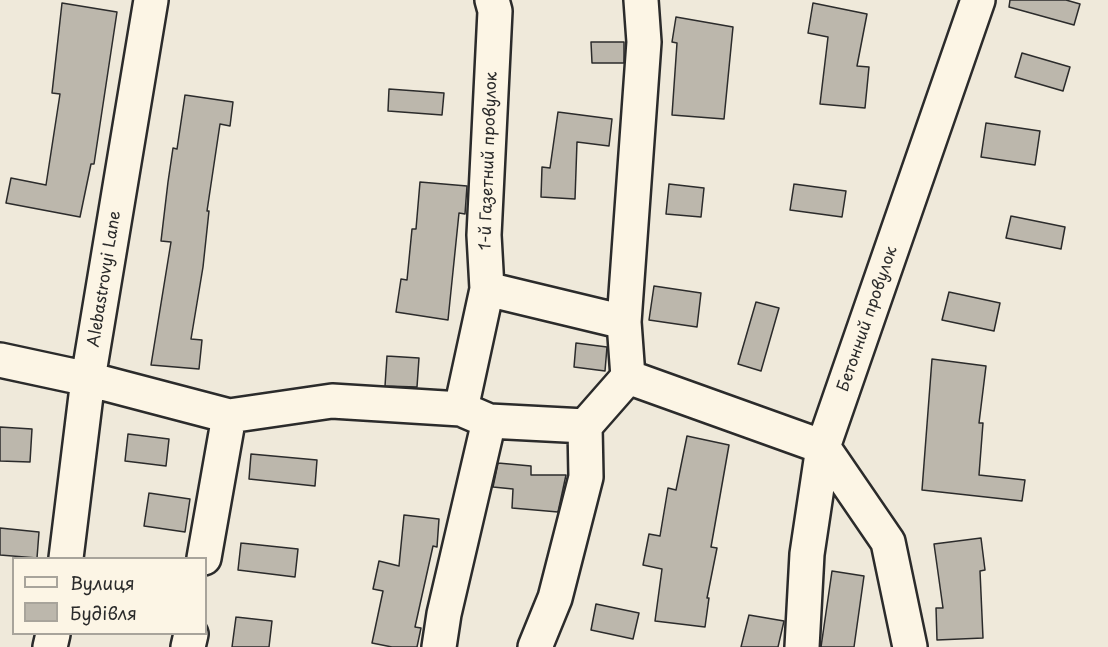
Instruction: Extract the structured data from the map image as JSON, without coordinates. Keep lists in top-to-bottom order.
{
  "streets": {
    "street": ["1-й Газетний провулок", "Alebastrovyi Lane", "Бетонний провулок"]
  },
  "legend": ["Вулиця", "Будівля"]
}
